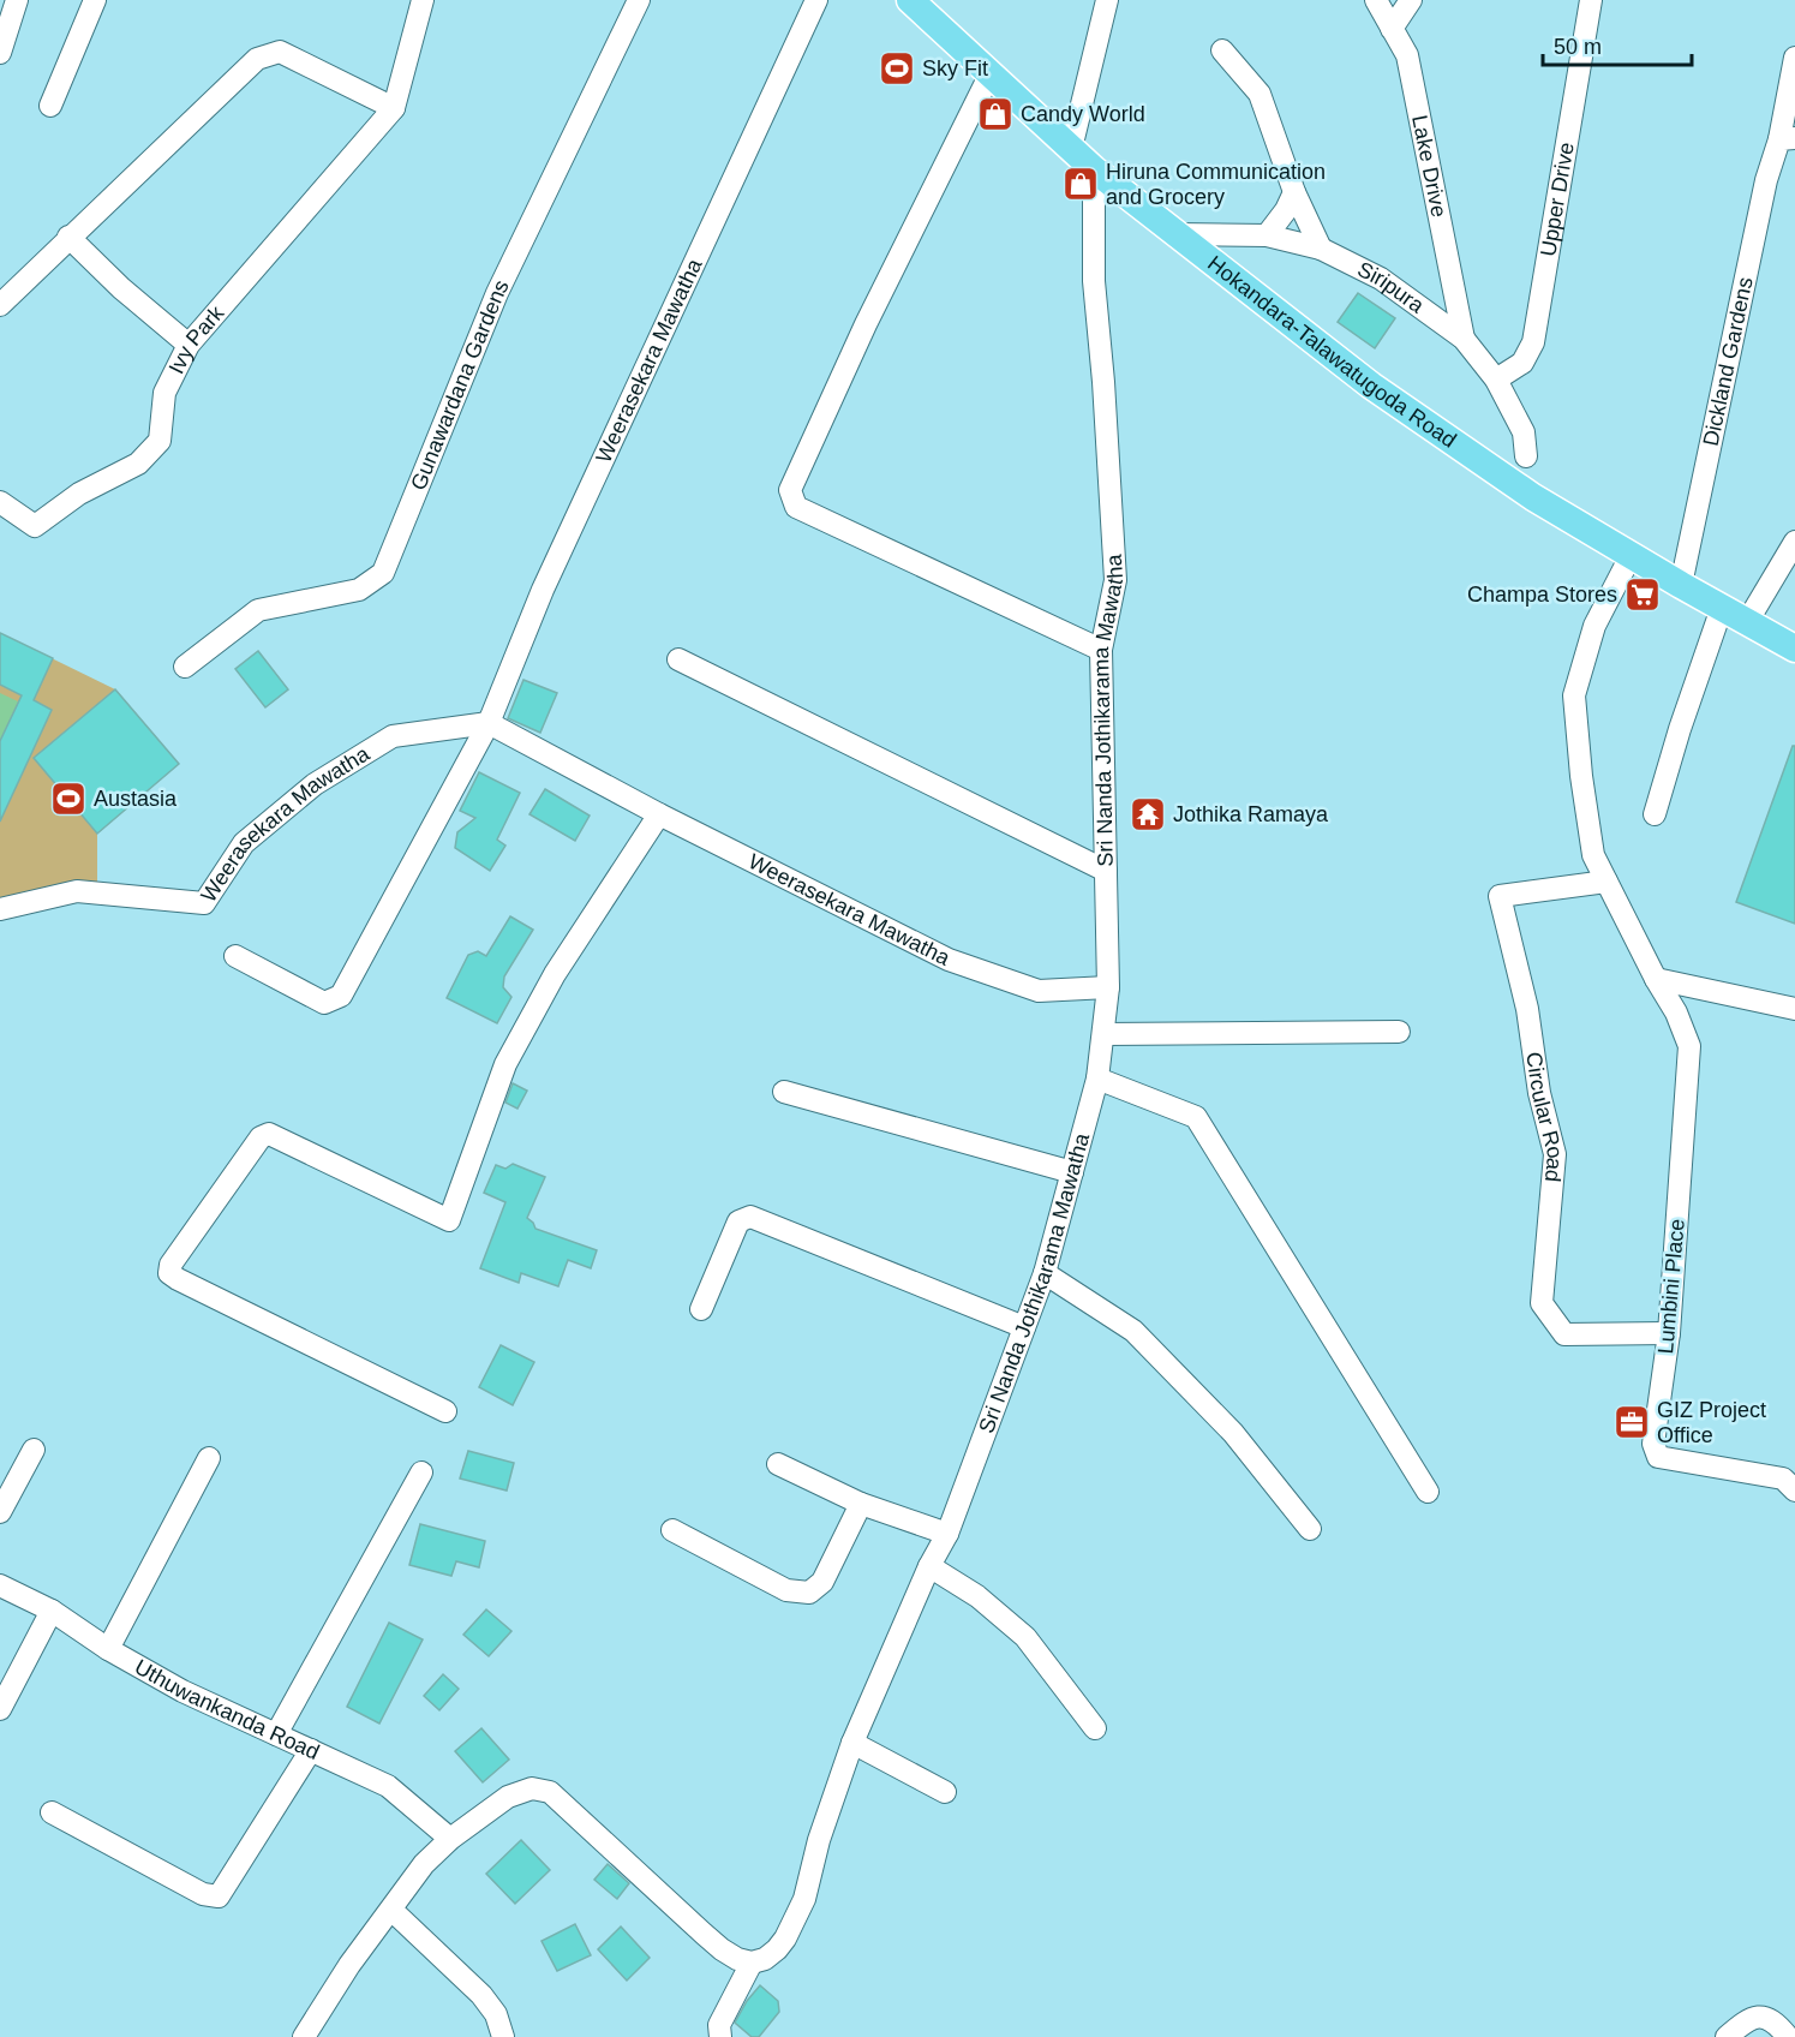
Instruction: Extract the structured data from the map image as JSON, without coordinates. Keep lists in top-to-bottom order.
{
  "streets": {
    "main road": ["Hokandara-Talawatugoda Road"],
    "street": [
      "Lake Drive",
      "Upper Drive",
      "Siripura",
      "Ivy Park",
      "Weerasekara Mawatha",
      "Dickland Gardens",
      "Gunawardana Gardens",
      "Sri Nanda Jothikarama Mawatha",
      "Circular Road",
      "Lumbini Place",
      "Uthuwankanda Road"
    ]
  },
  "crossings": [
    ["Lake Drive", "Siripura"],
    ["Upper Drive", "Siripura"],
    ["Siripura", "Hokandara-Talawatugoda Road"],
    ["Hokandara-Talawatugoda Road", "Dickland Gardens"],
    ["Hokandara-Talawatugoda Road", "Sri Nanda Jothikarama Mawatha"],
    ["Hokandara-Talawatugoda Road", "Lumbini Place"],
    ["Weerasekara Mawatha", "Sri Nanda Jothikarama Mawatha"],
    ["Circular Road", "Lumbini Place"]
  ],
  "places": {
    "sports": ["Sky Fit", "Austasia"],
    "shop": ["Candy World", "Hiruna Communication and Grocery"],
    "supermarket": ["Champa Stores"],
    "temple": ["Jothika Ramaya"],
    "office": ["GIZ Project Office"]
  },
  "scale_bar": "50 m"
}
